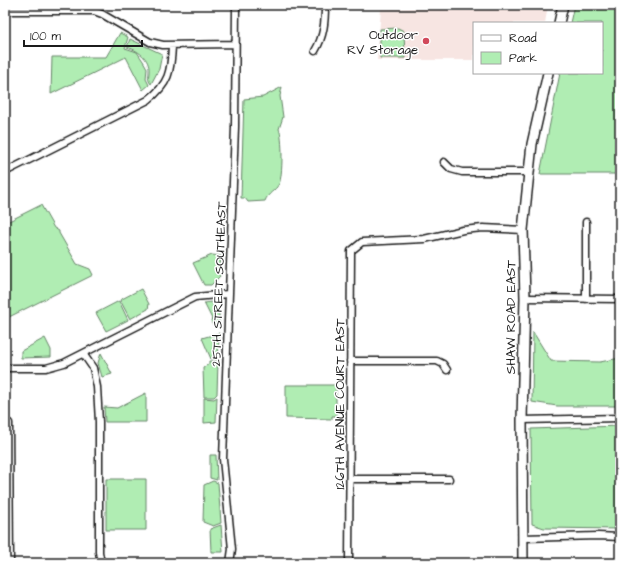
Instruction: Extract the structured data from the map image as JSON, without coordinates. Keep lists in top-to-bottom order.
{
  "streets": {
    "main road": ["SHAW ROAD EAST"],
    "street": ["25TH STREET SOUTHEAST", "126TH AVENUE COURT EAST"]
  },
  "crossings": [
    ["SHAW ROAD EAST", "126TH AVENUE COURT EAST"]
  ],
  "places": ["Outdoor RV Storage"],
  "legend": ["Road", "Park"],
  "scale_bar": "100 m"
}
